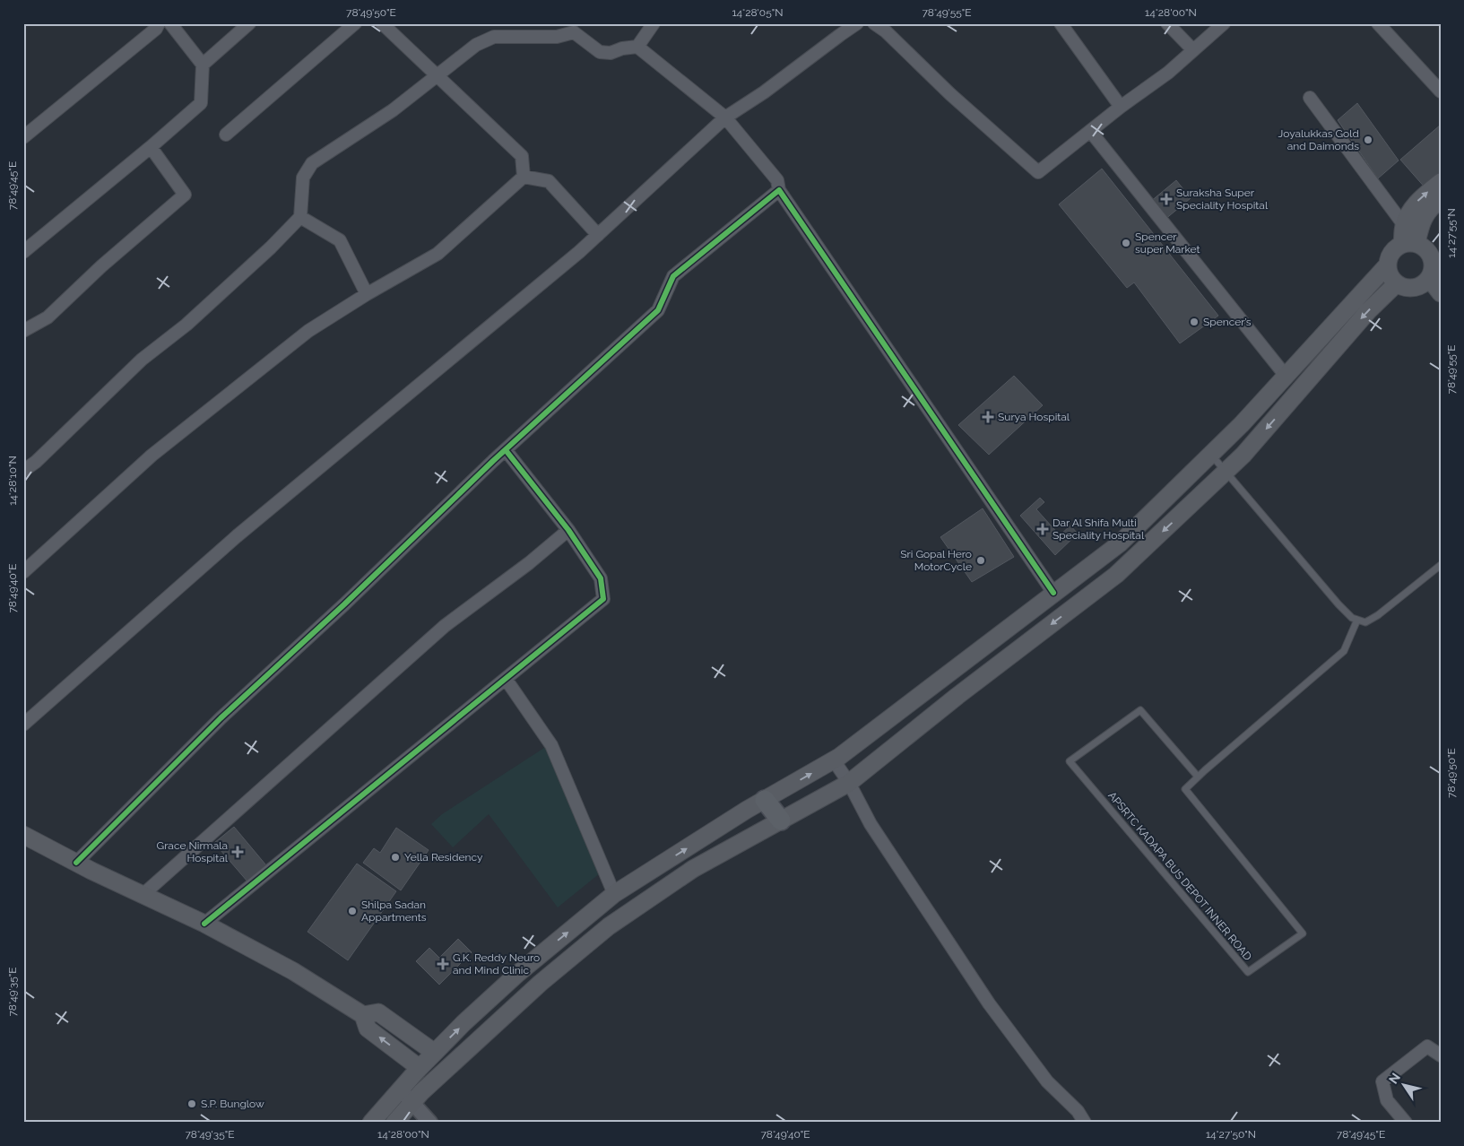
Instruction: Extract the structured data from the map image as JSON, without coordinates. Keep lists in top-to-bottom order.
{
  "streets": {
    "lane": ["APSRTC KADAPA BUS DEPOT INNER ROAD"]
  },
  "places": {
    "other": [
      "Joyalukkas Gold and Daimonds",
      "Spencer super Market",
      "Spencer’s",
      "Sri Gopal Hero MotorCycle",
      "Yella Residency",
      "Shilpa Sadan Appartments",
      "S.P. Bunglow"
    ],
    "health": [
      "Suraksha Super Speciality Hospital",
      "Surya Hospital",
      "Dar Al Shifa Multi Speciality Hospital",
      "Grace Nirmala Hospital",
      "G.K. Reddy Neuro and Mind Clinic"
    ]
  },
  "north": "top left",
  "coordinates": [
    "78°49'50\"E",
    "14°28'05\"N",
    "78°49'55\"E",
    "14°28'00\"N",
    "78°49'45\"E",
    "14°27'55\"N",
    "14°28'10\"N",
    "78°49'40\"E",
    "78°49'35\"E",
    "14°27'50\"N"
  ]
}
